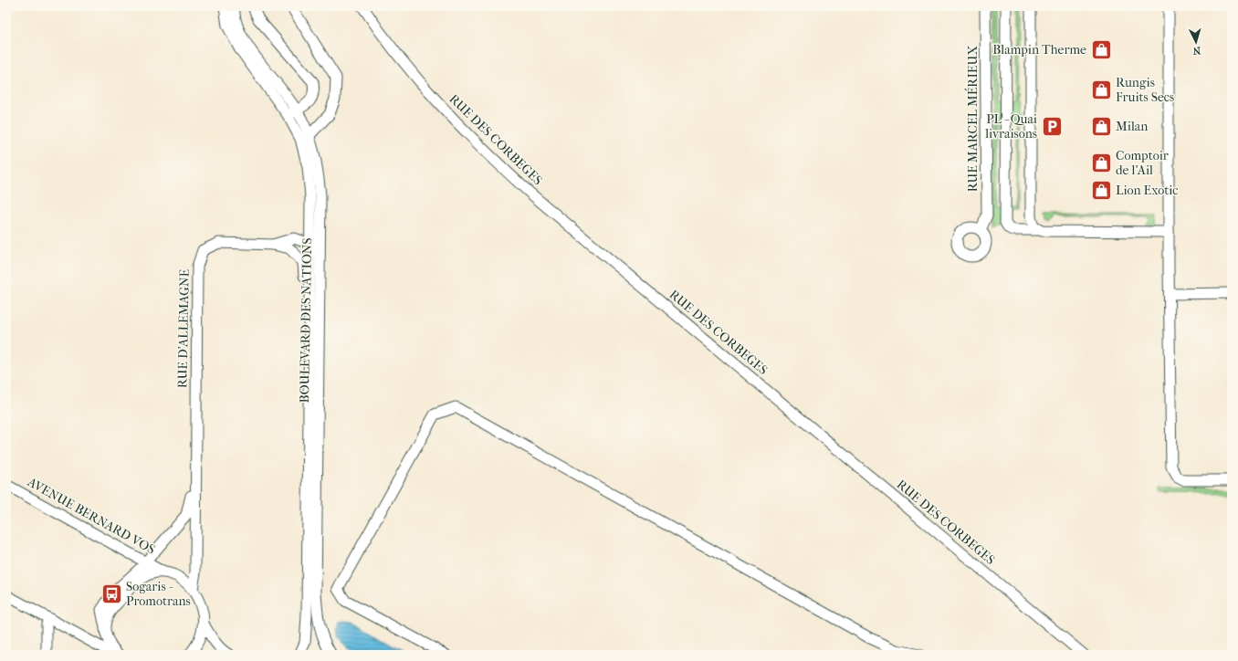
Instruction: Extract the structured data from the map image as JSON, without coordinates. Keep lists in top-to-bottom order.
{
  "streets": {
    "street": [
      "RUE MARCEL MÉRIEUX",
      "RUE DES CORBEGES",
      "BOULEVARD DES NATIONS",
      "RUE D'ALLEMAGNE",
      "AVENUE BERNARD VOS"
    ]
  },
  "crossings": [
    ["BOULEVARD DES NATIONS", "RUE D'ALLEMAGNE"],
    ["RUE D'ALLEMAGNE", "AVENUE BERNARD VOS"]
  ],
  "places": {
    "shop": [
      "Blampin Therme",
      "Rungis Fruits Secs",
      "Milan",
      "Comptoir de l'Ail",
      "Lion Exotic"
    ],
    "parking": ["PL - Quai livraisons"],
    "bus stop": ["Sogaris - Promotrans"]
  },
  "north": "bottom"
}
